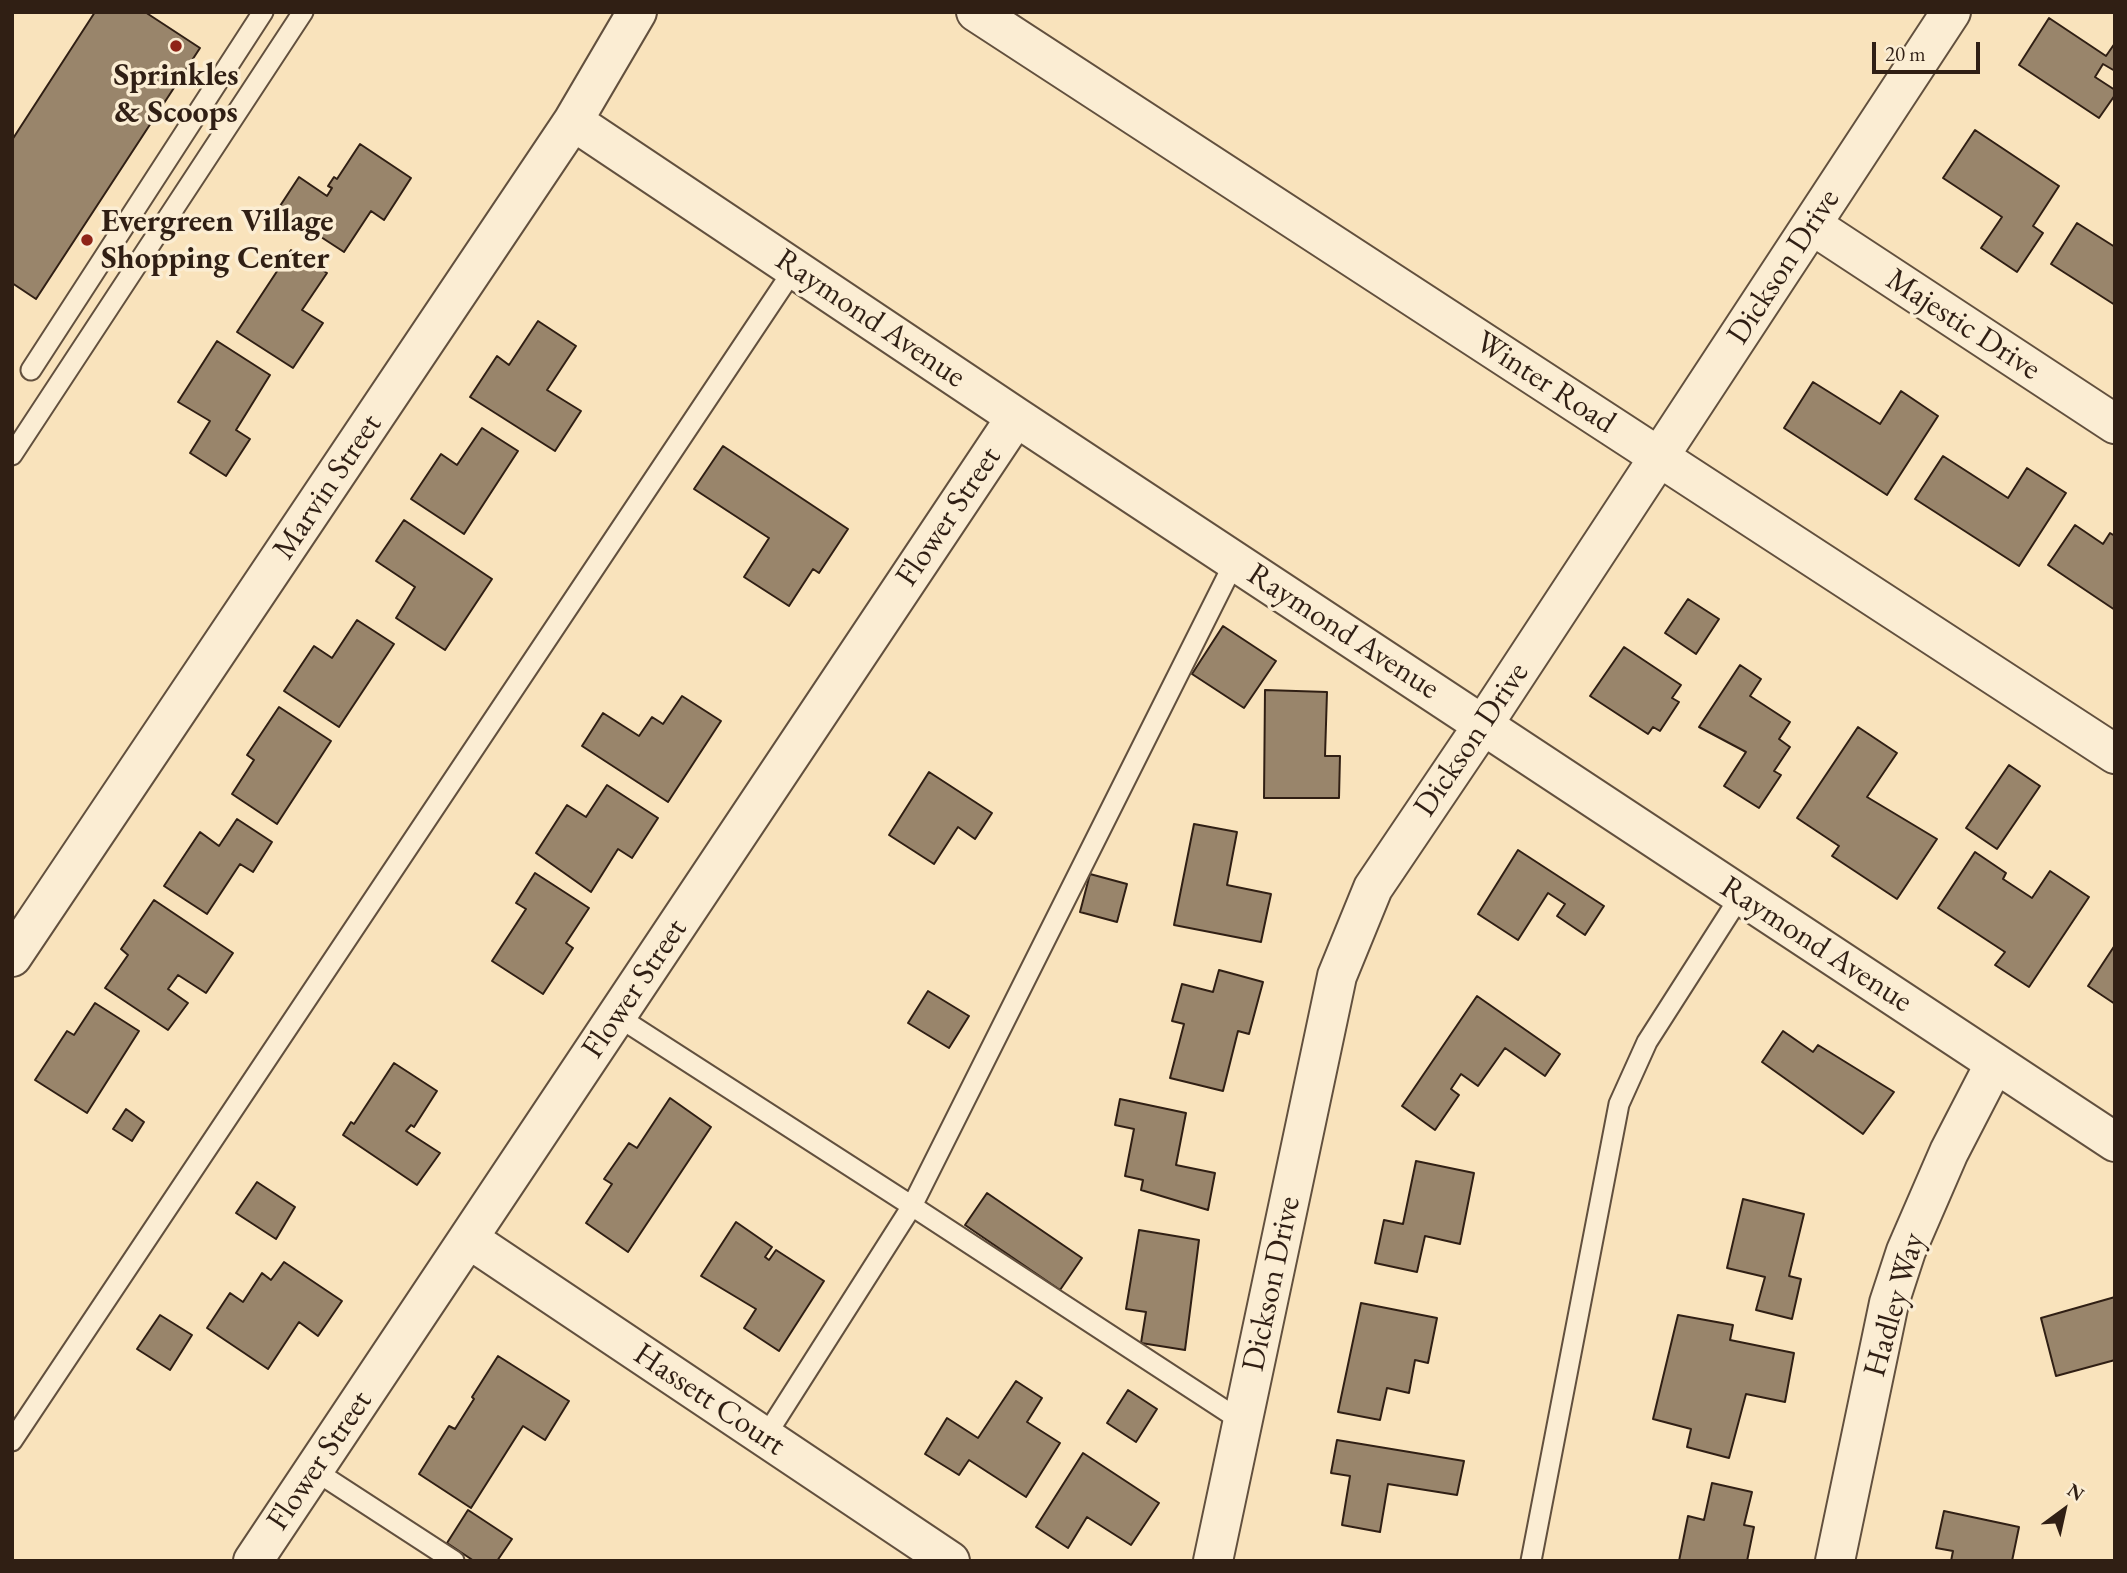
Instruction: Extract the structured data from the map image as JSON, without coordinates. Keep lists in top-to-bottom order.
{
  "streets": {
    "street": [
      "Dickson Drive",
      "Raymond Avenue",
      "Majestic Drive",
      "Winter Road",
      "Marvin Street",
      "Flower Street",
      "Hadley Way",
      "Hassett Court"
    ]
  },
  "crossings": [
    ["Dickson Drive", "Raymond Avenue"],
    ["Dickson Drive", "Majestic Drive"],
    ["Dickson Drive", "Winter Road"],
    ["Raymond Avenue", "Marvin Street"],
    ["Raymond Avenue", "Flower Street"],
    ["Raymond Avenue", "Hadley Way"],
    ["Flower Street", "Hassett Court"]
  ],
  "places": ["Sprinkles & Scoops", "Evergreen Village Shopping Center"],
  "scale_bar": "20 m",
  "north": "top right"
}
